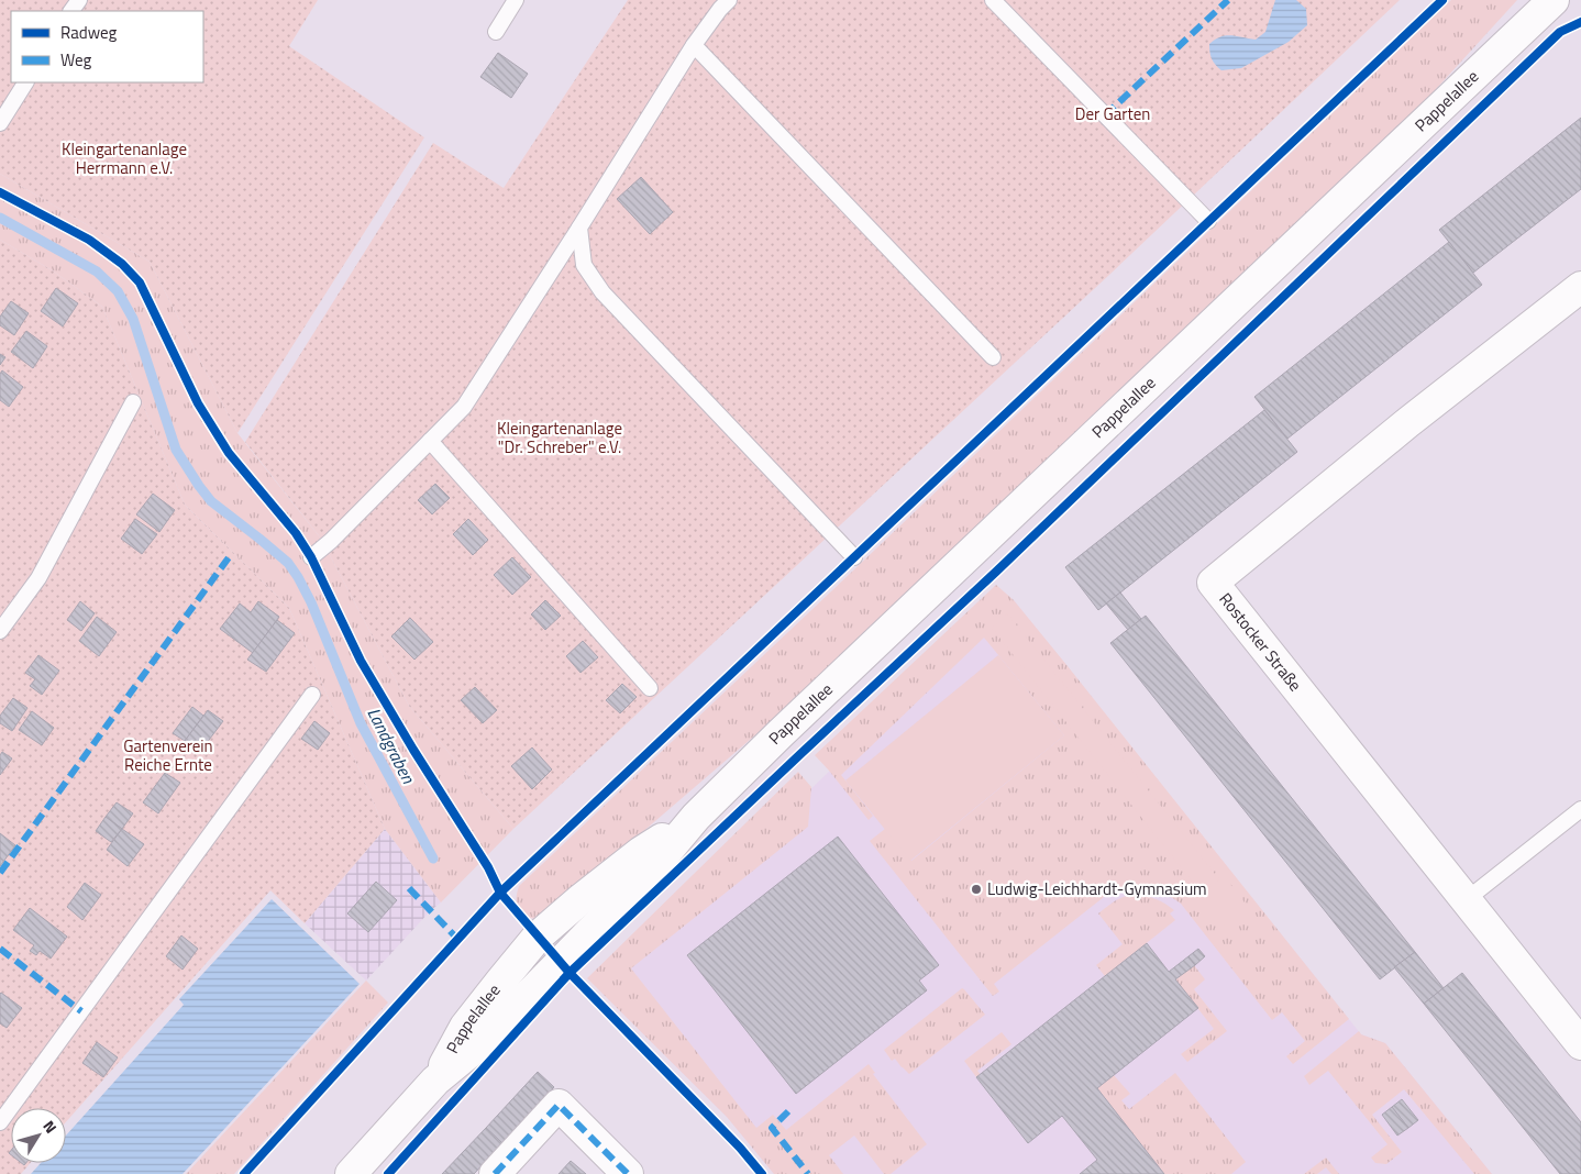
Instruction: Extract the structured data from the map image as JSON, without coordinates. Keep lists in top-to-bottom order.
{
  "streets": {
    "main road": ["Pappelallee", "Rostocker Straße"]
  },
  "water": ["Landgraben"],
  "parks": [
    "Der Garten",
    "Kleingartenanlage Herrmann e.V.",
    "Kleingartenanlage \"Dr. Schreber\" e.V.",
    "Gartenverein Reiche Ernte"
  ],
  "places": ["Ludwig-Leichhardt-Gymnasium"],
  "legend": ["Radweg", "Weg"],
  "north": "top right"
}
